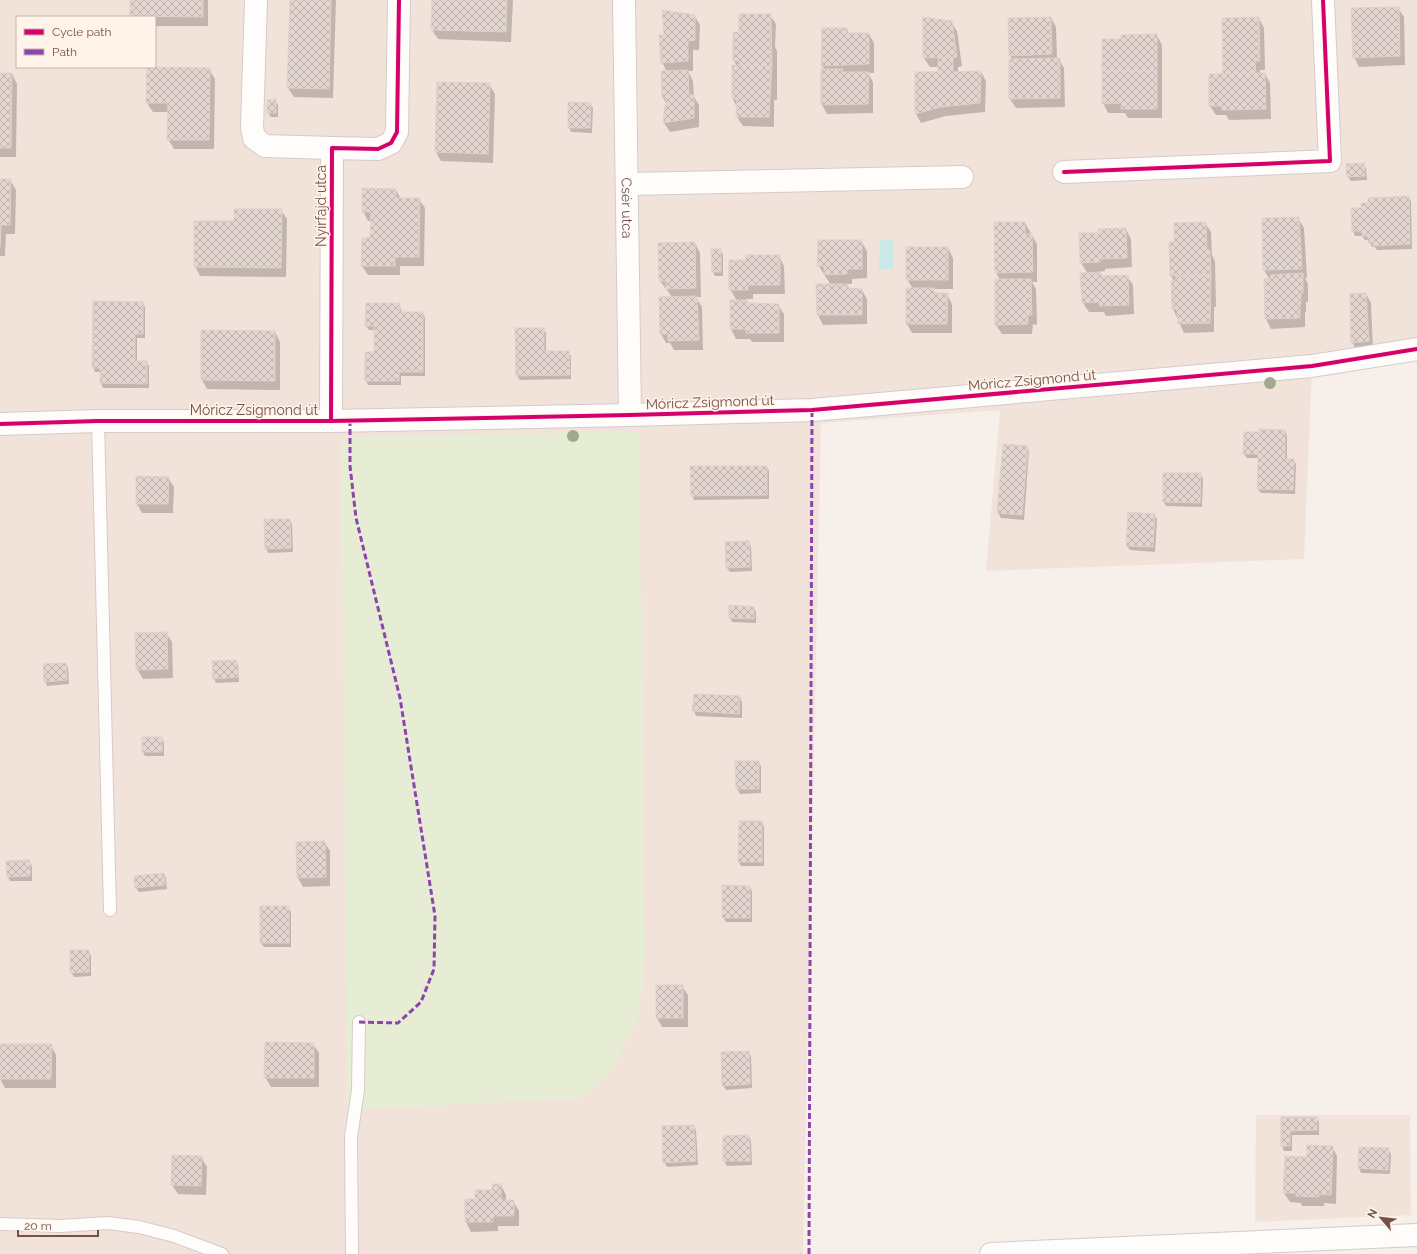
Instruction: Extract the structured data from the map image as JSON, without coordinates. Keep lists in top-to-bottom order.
{
  "streets": {
    "street": ["Nyírfajd utca", "Csér utca", "Móricz Zsigmond út"]
  },
  "crossings": [
    ["Nyírfajd utca", "Móricz Zsigmond út"],
    ["Csér utca", "Móricz Zsigmond út"]
  ],
  "legend": ["Cycle path", "Path"],
  "scale_bar": "20 m",
  "north": "top left"
}
